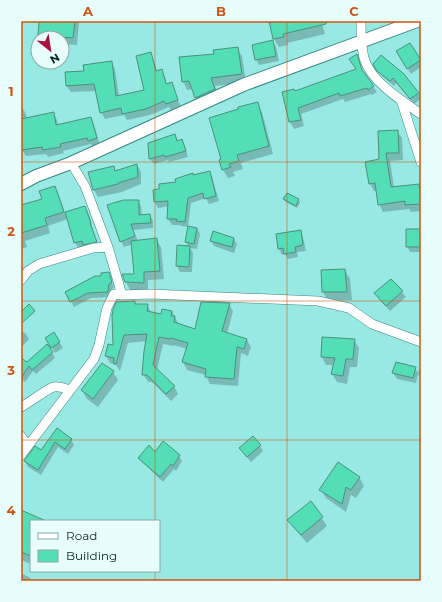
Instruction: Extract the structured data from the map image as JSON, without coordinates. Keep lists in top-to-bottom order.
{
  "legend": ["Road", "Building"],
  "north": "bottom right",
  "grid": {
    "columns": ["A", "B", "C"],
    "rows": [
      "1",
      "2",
      "3",
      "4"
    ]
  }
}
